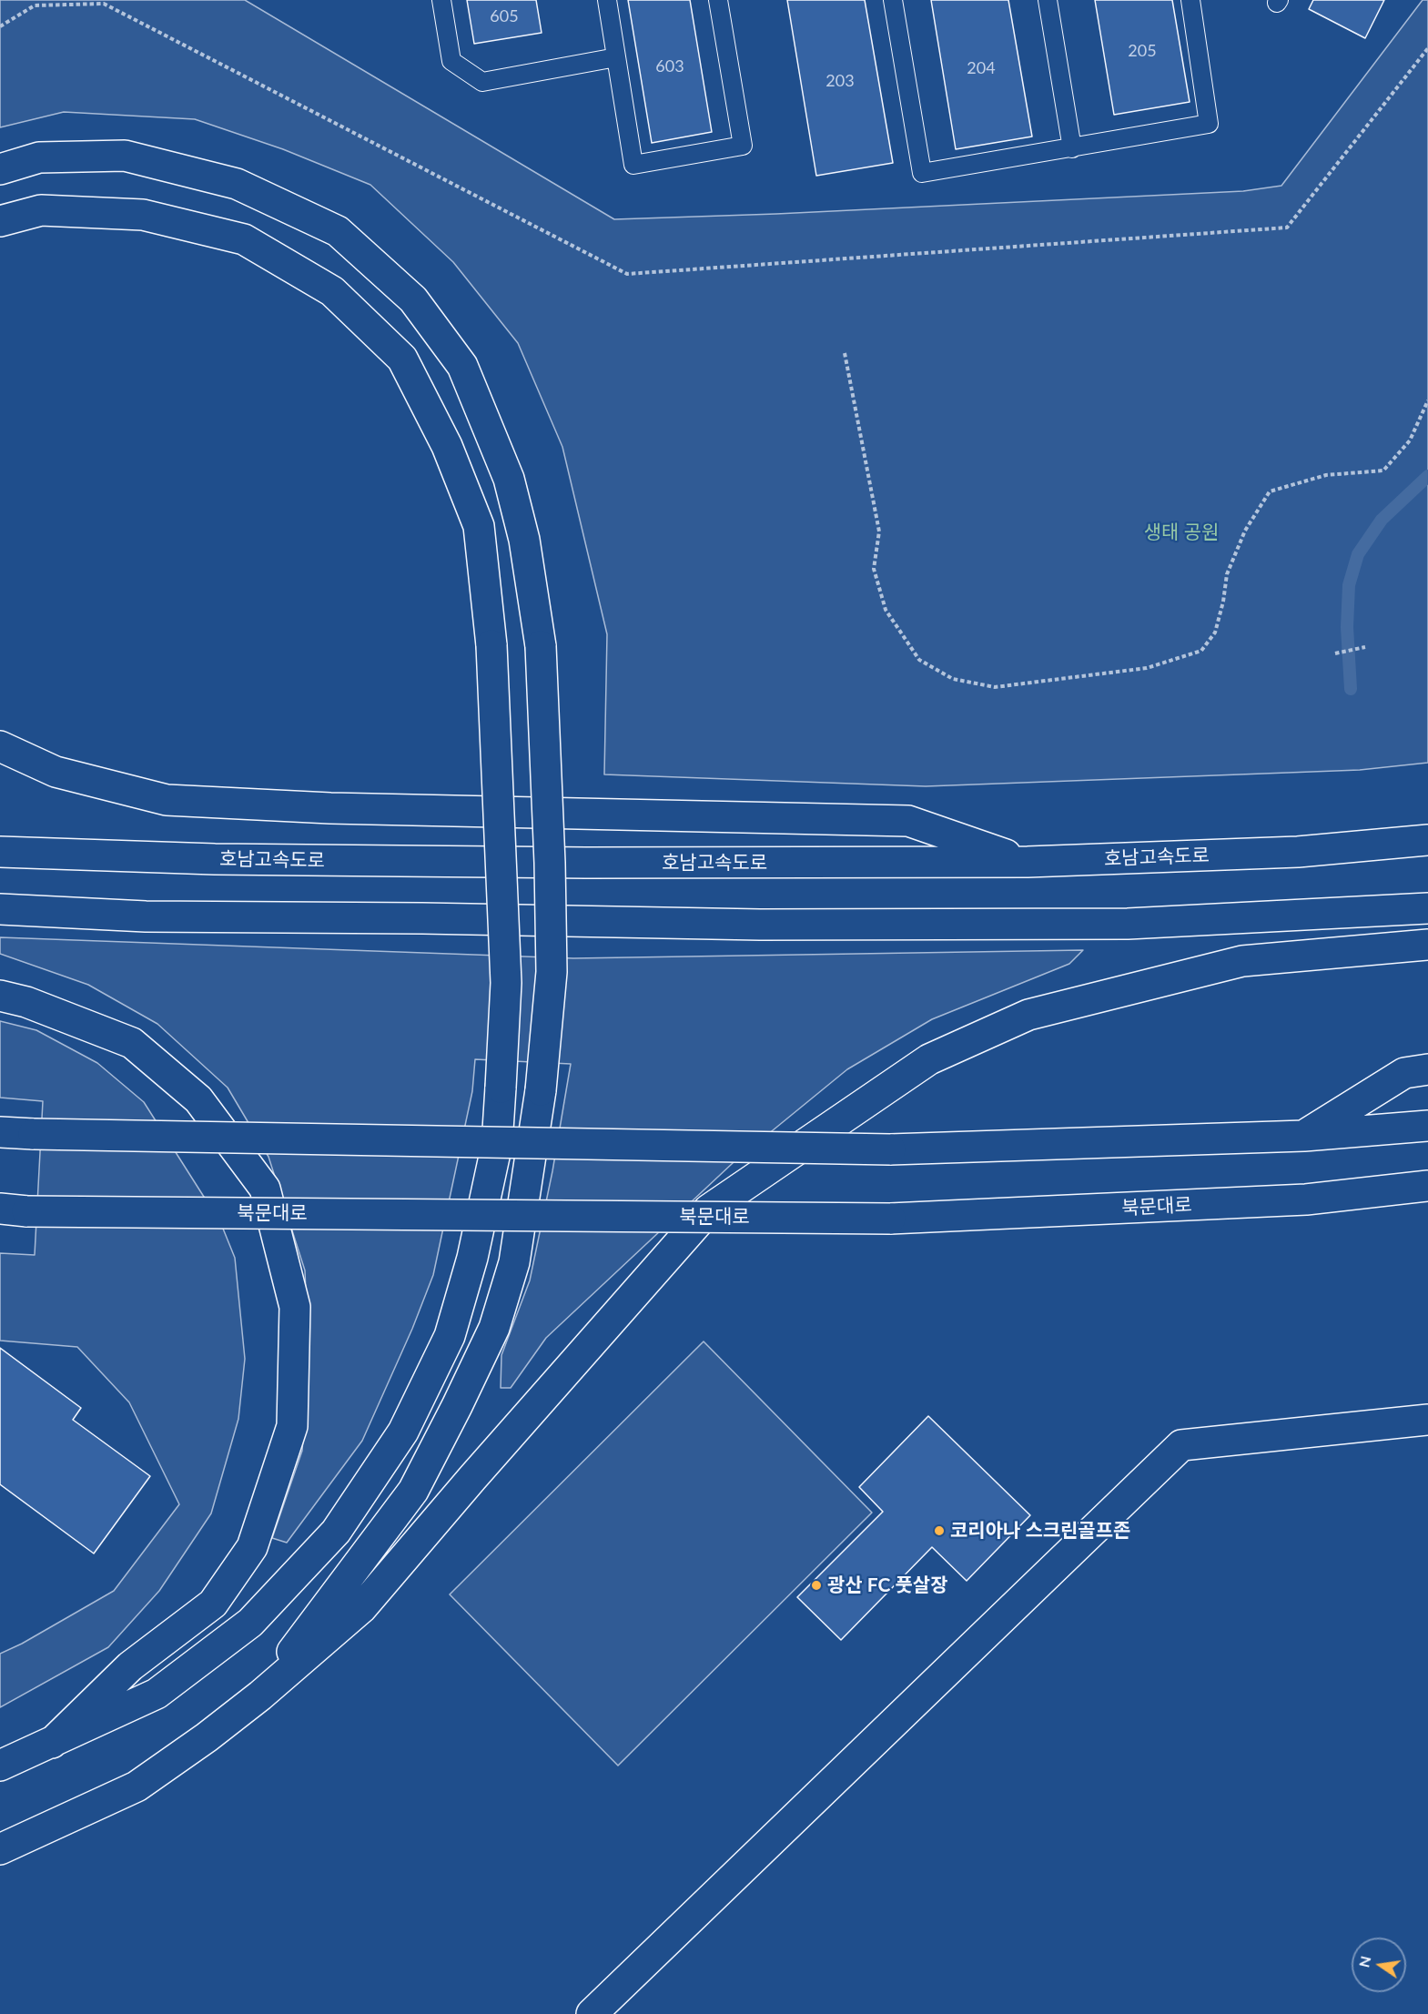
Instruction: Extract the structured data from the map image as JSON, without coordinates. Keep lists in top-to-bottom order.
{
  "streets": {
    "main road": ["호남고속도로", "북문대로"]
  },
  "parks": ["생태 공원"],
  "places": ["코리아나 스크린골프존", "광산 FC 풋살장"],
  "house_numbers": [
    "605",
    "205",
    "603",
    "204",
    "203"
  ],
  "north": "left"
}
